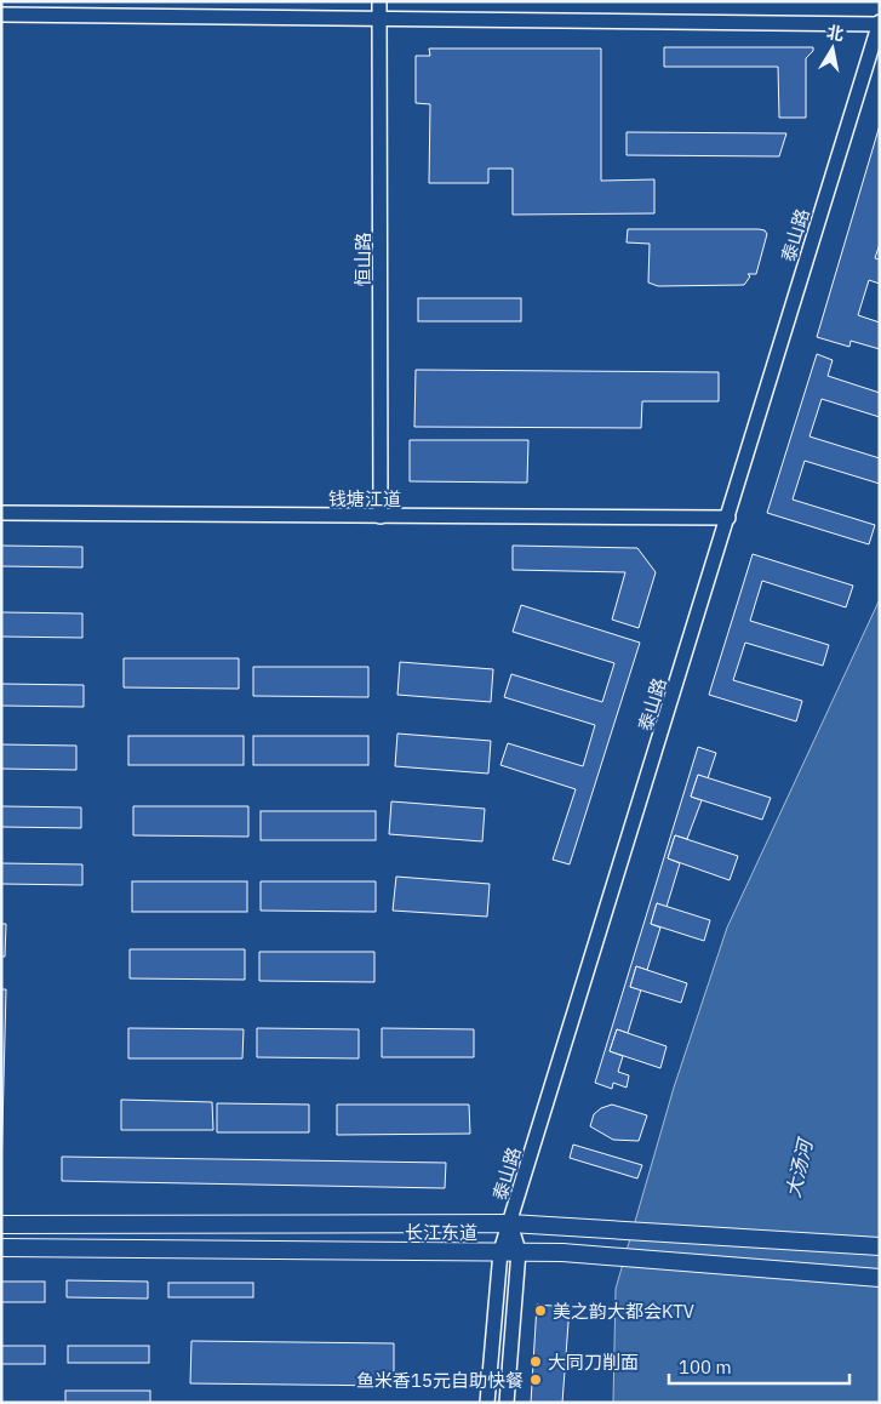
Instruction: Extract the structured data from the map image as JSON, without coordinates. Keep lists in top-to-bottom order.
{
  "streets": {
    "main road": ["长江东道"],
    "street": ["泰山路", "恒山路", "钱塘江道"]
  },
  "crossings": [
    ["泰山路", "钱塘江道"],
    ["泰山路", "长江东道"],
    ["恒山路", "钱塘江道"]
  ],
  "water": ["大汤河"],
  "places": ["美之韵大都会KTV", "大同刀削面", "鱼米香15元自助快餐"],
  "scale_bar": "100 m",
  "north": "top"
}
